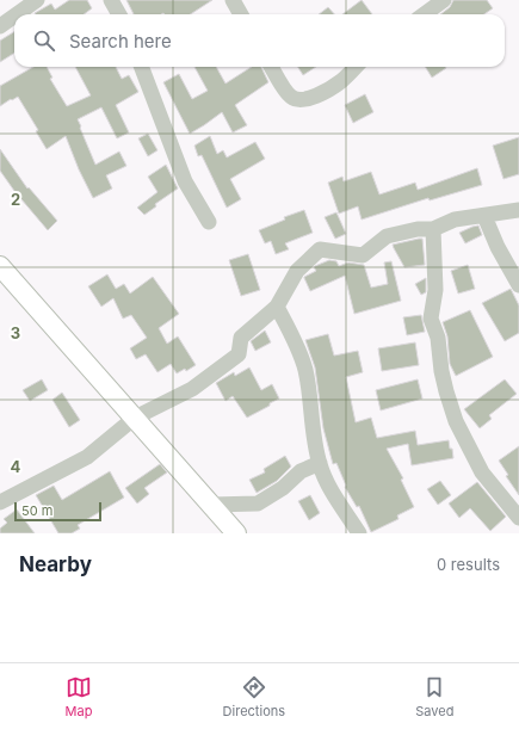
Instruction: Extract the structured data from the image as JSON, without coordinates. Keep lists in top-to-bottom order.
{
  "scale_bar": "50 m",
  "page": {
    "search": "Search here",
    "scale": "50 m",
    "heading": ["Nearby", "0 results"],
    "nav": ["Map", "Directions", "Saved"]
  },
  "grid": {
    "rows": ["2", "3", "4"]
  }
}
